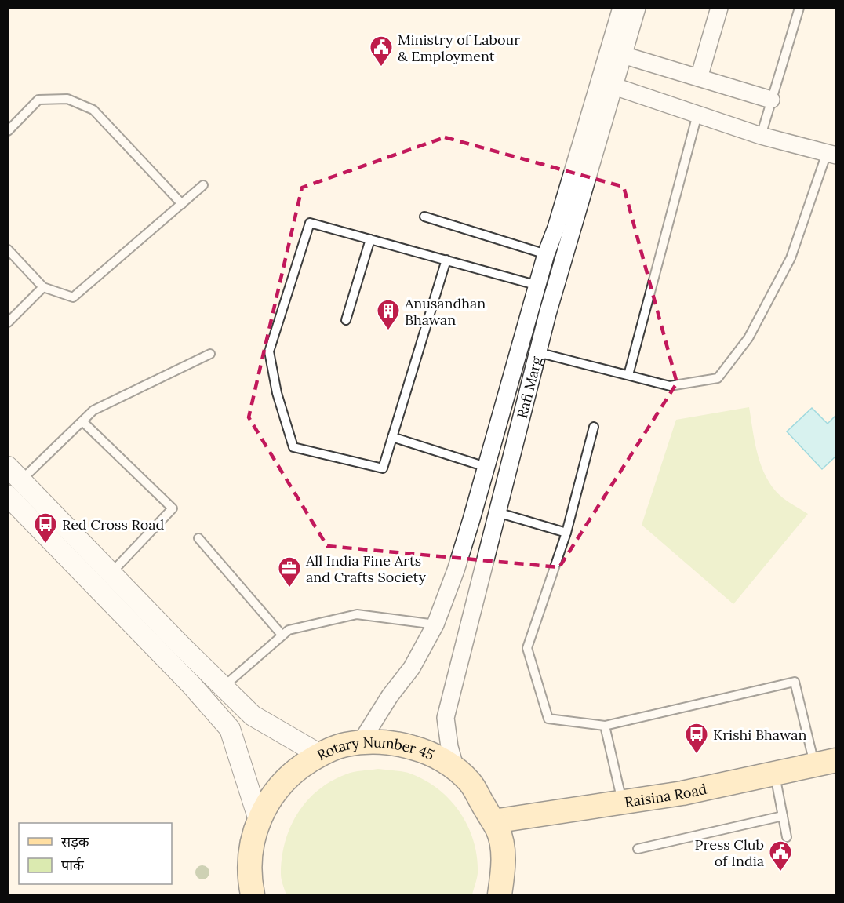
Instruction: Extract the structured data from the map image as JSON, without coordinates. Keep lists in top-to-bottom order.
{
  "streets": {
    "main road": ["Rotary Number 45", "Raisina Road"],
    "street": ["Rafi Marg"]
  },
  "crossings": [
    ["Rafi Marg", "Rotary Number 45"],
    ["Rotary Number 45", "Raisina Road"]
  ],
  "places": {
    "public building": ["Ministry of Labour & Employment", "Press Club of India"],
    "building": ["Anusandhan Bhawan"],
    "bus stop": ["Red Cross Road", "Krishi Bhawan"],
    "office": ["All India Fine Arts and Crafts Society"]
  },
  "legend": ["सड़क", "पार्क"]
}
